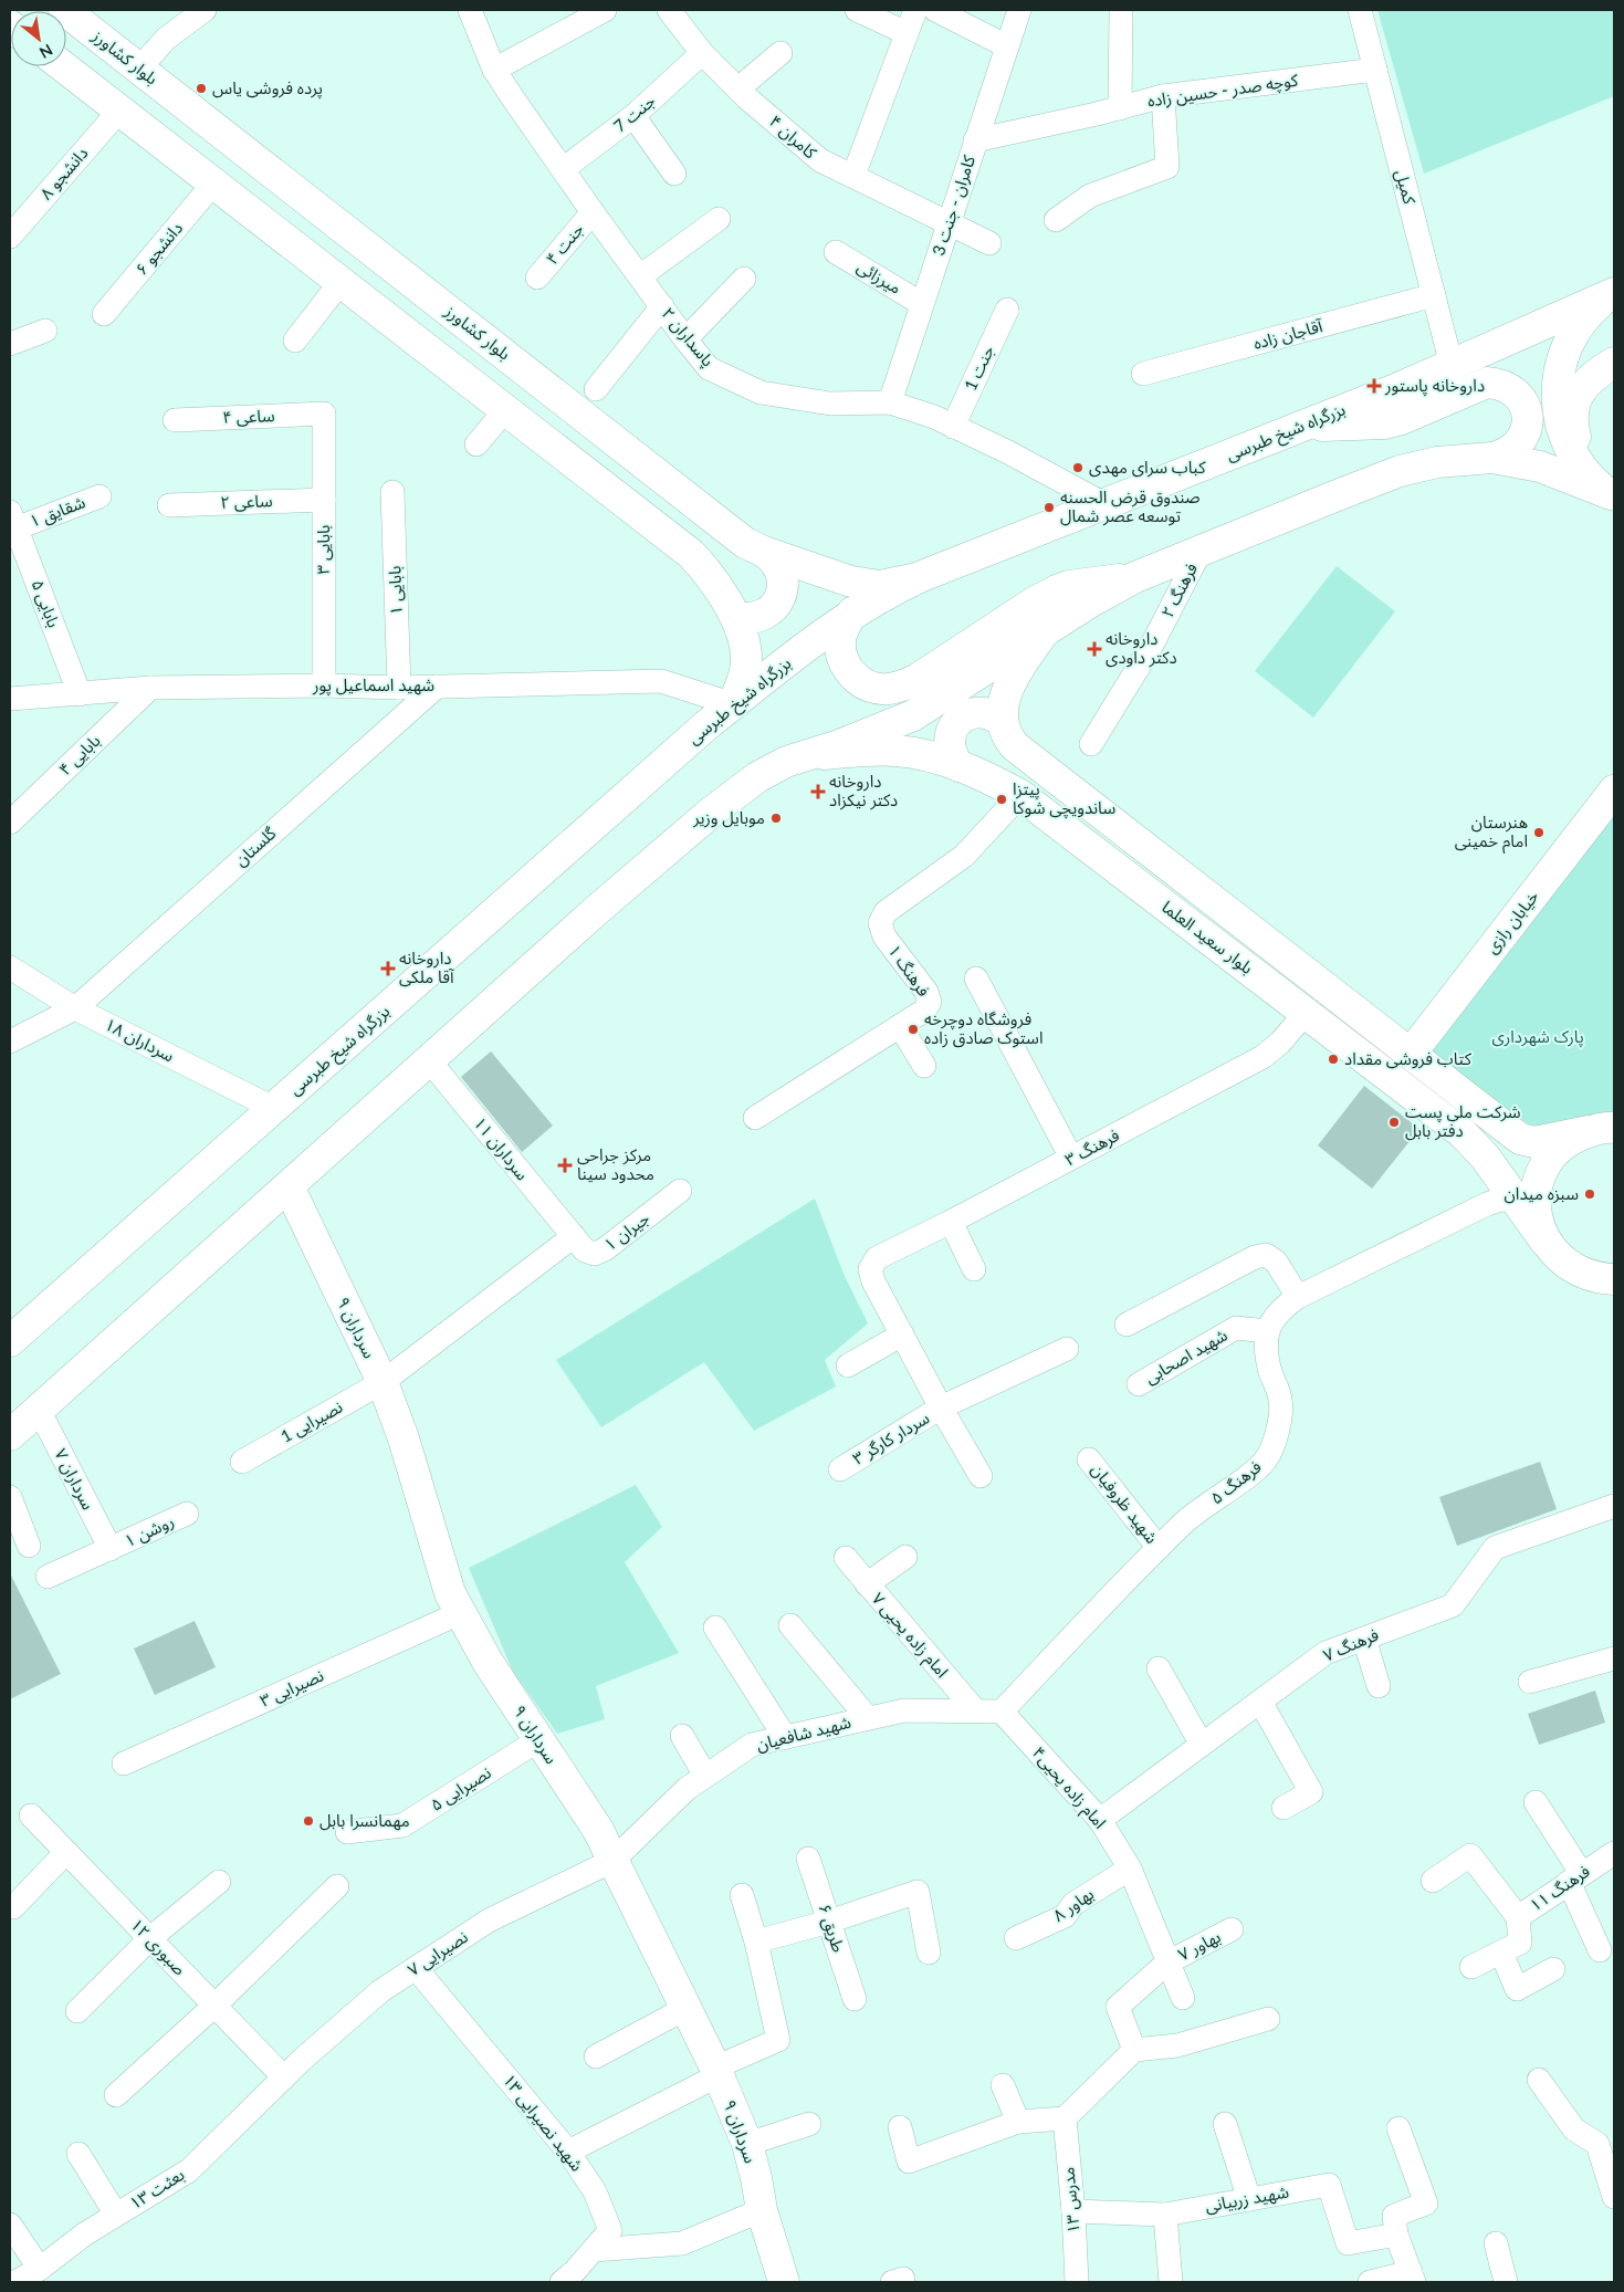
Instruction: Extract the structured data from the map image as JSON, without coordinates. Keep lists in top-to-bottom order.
{
  "streets": {
    "main road": [
      "بلوار کشاورز",
      "بزرگراه شیخ طبرسی",
      "خیابان رازی",
      "بلوار سعید العلما",
      "سرداران ۹"
    ],
    "street": [
      "کوچه صدر - حسین زاده",
      "جنت 7",
      "کامران ۴",
      "دانشجو ۸",
      "کمیل",
      "کامران - جنت 3",
      "جنت ۴",
      "دانشجو ۶",
      "میرزائی",
      "آقاجان زاده",
      "پاسداران ۲",
      "جنت 1",
      "ساعی ۴",
      "ساعی ۲",
      "شقایق ۱",
      "بابایی ۳",
      "بابایی ۱",
      "فرهنگ ۲",
      "بابایی ۵",
      "شهید اسماعیل پور",
      "بابایی ۴",
      "گلستان",
      "فرهنگ ۱",
      "سرداران ۱۸",
      "فرهنگ ۳",
      "سرداران ۱۱",
      "جیران ۱",
      "شهید اصحابی",
      "نصیرایی 1",
      "سردار کارگر ۳",
      "سرداران ۷",
      "فرهنگ ۵",
      "شهید ظروفیان",
      "روشن ۱",
      "امام زاده یحیی ۷",
      "فرهنگ ۷",
      "نصیرایی ۳",
      "شهید شافعیان",
      "امام زاده یحیی۴",
      "نصیرایی ۵",
      "فرهنگ ۱۱",
      "بهاور ۸",
      "طریق ۶",
      "بهاور ۷",
      "صبوری ۱۲",
      "نصیرایی ۷",
      "شهید نصیرایی ۱۳",
      "بعثت ۱۳",
      "شهید زربیانی",
      "مدرس ۱۳"
    ]
  },
  "crossings": [
    ["بلوار کشاورز", "بزرگراه شیخ طبرسی"],
    ["کوچه صدر - حسین زاده", "کمیل"],
    ["کوچه صدر - حسین زاده", "کامران - جنت 3"],
    ["جنت 7", "کامران ۴"],
    ["جنت 7", "پاسداران ۲"],
    ["کامران ۴", "کامران - جنت 3"],
    ["کمیل", "آقاجان زاده"],
    ["کمیل", "بزرگراه شیخ طبرسی"],
    ["کامران - جنت 3", "میرزائی"],
    ["کامران - جنت 3", "پاسداران ۲"],
    ["جنت ۴", "پاسداران ۲"],
    ["پاسداران ۲", "جنت 1"],
    ["پاسداران ۲", "بزرگراه شیخ طبرسی"],
    ["ساعی ۴", "بابایی ۳"],
    ["بزرگراه شیخ طبرسی", "شهید اسماعیل پور"],
    ["بزرگراه شیخ طبرسی", "سرداران ۱۸"],
    ["ساعی ۲", "بابایی ۳"],
    ["شقایق ۱", "بابایی ۵"],
    ["بابایی ۳", "شهید اسماعیل پور"],
    ["بابایی ۱", "شهید اسماعیل پور"],
    ["بابایی ۵", "شهید اسماعیل پور"],
    ["شهید اسماعیل پور", "بابایی ۴"],
    ["شهید اسماعیل پور", "گلستان"],
    ["گلستان", "سرداران ۱۸"],
    ["خیابان رازی", "بلوار سعید العلما"],
    ["بلوار سعید العلما", "فرهنگ ۱"],
    ["بلوار سعید العلما", "فرهنگ ۳"],
    ["سرداران ۱۱", "جیران ۱"],
    ["سرداران ۱۱", "نصیرایی 1"],
    ["جیران ۱", "نصیرایی 1"],
    ["سرداران ۹", "نصیرایی 1"],
    ["سرداران ۹", "نصیرایی ۳"],
    ["سرداران ۹", "شهید شافعیان"],
    ["سرداران ۹", "نصیرایی ۵"],
    ["سرداران ۹", "نصیرایی ۷"],
    ["شهید اصحابی", "فرهنگ ۵"],
    ["سرداران ۷", "روشن ۱"],
    ["فرهنگ ۵", "شهید ظروفیان"],
    ["فرهنگ ۵", "شهید شافعیان"],
    ["فرهنگ ۵", "امام زاده یحیی۴"],
    ["امام زاده یحیی ۷", "شهید شافعیان"],
    ["فرهنگ ۷", "امام زاده یحیی۴"],
    ["شهید شافعیان", "امام زاده یحیی۴"],
    ["شهید شافعیان", "نصیرایی ۷"],
    ["امام زاده یحیی۴", "بهاور ۸"],
    ["امام زاده یحیی۴", "بهاور ۷"],
    ["صبوری ۱۲", "نصیرایی ۷"],
    ["صبوری ۱۲", "بعثت ۱۳"],
    ["نصیرایی ۷", "شهید نصیرایی ۱۳"],
    ["نصیرایی ۷", "بعثت ۱۳"],
    ["شهید زربیانی", "مدرس ۱۳"]
  ],
  "parks": ["پارک شهرداری"],
  "places": {
    "other": [
      "پرده فروشی یاس",
      "کباب سرای مهدی",
      "صندوق قرض الحسنه توسعه عصر شمال",
      "پیتزا ساندویچی شوکا",
      "موبایل وزیر",
      "هنرستان امام خمینی",
      "فروشگاه دوچرخه استوک صادق زاده",
      "کتاب فروشی مقداد",
      "شرکت ملی پست دفتر بابل",
      "سبزه میدان",
      "مهمانسرا بابل"
    ],
    "health": [
      "داروخانه پاستور",
      "داروخانه دکتر داودی",
      "داروخانه دکتر نیکزاد",
      "داروخانه آقا ملکی",
      "مرکز جراحی محدود سینا"
    ]
  },
  "north": "bottom right"
}
